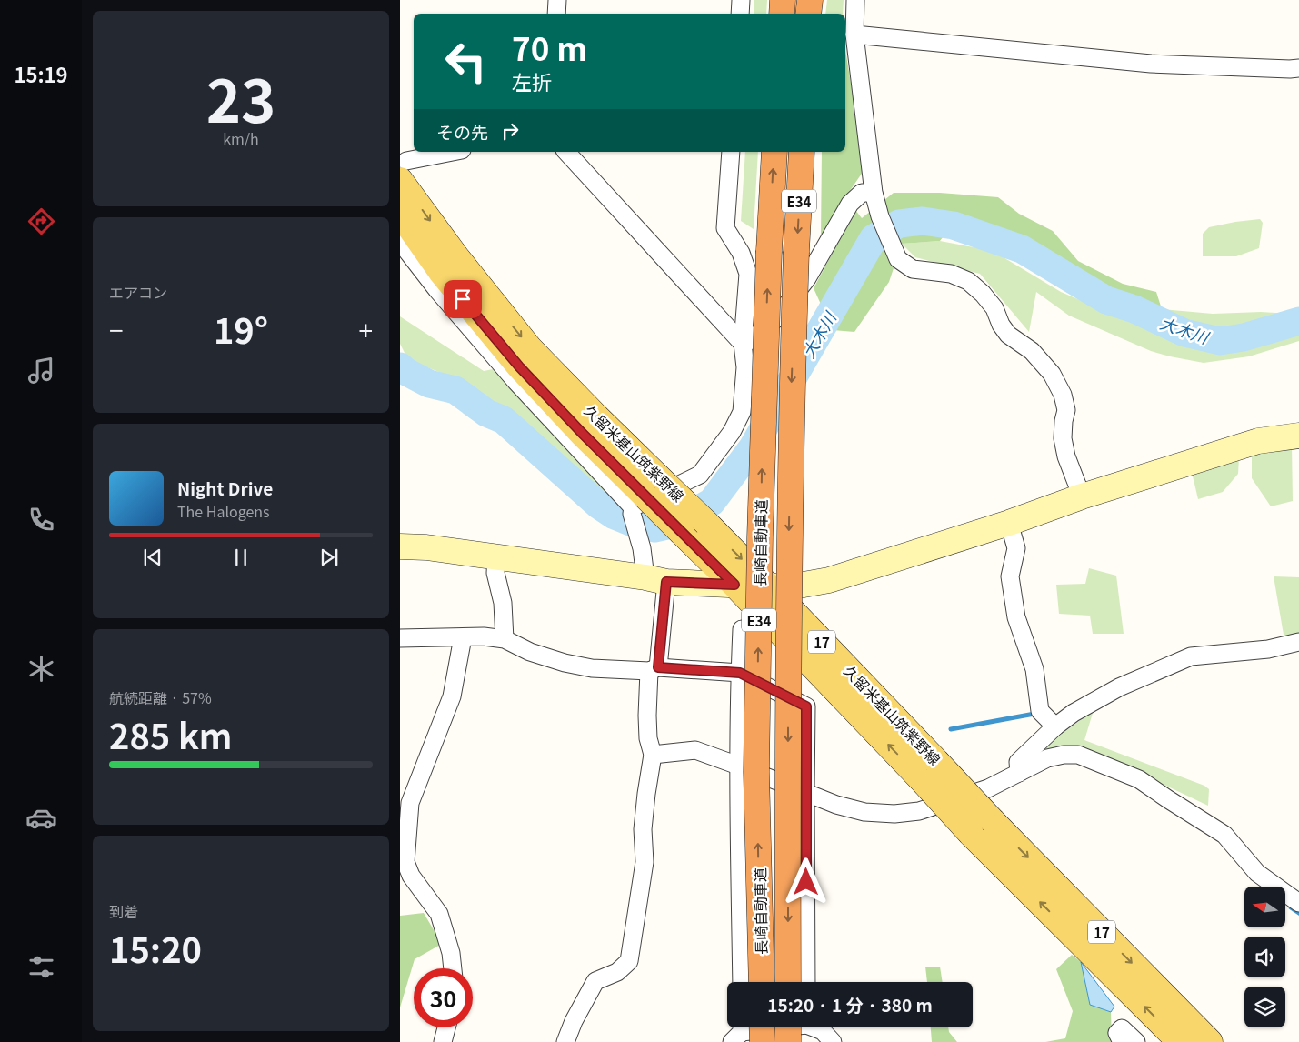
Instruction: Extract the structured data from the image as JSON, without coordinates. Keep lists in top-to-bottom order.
{
  "streets": {
    "highway": ["E34", "長崎自動車道"],
    "main road": ["久留米基山筑紫野線", "17"]
  },
  "water": ["大木川"],
  "north": "left",
  "page": {
    "tabs": "15:19",
    "tile": [
      ["23", "km/h"],
      "エアコン",
      ["航続距離 · 57%", "285 km"],
      ["到着", "15:20"]
    ],
    "turn": ["70 m", "左折"],
    "then": "その先",
    "heat": ["−", "19°", "+"],
    "song": ["Night Drive", "The Halogens"],
    "limit": "30",
    "trip": "15:20 · 1 分 · 380 m"
  }
}
